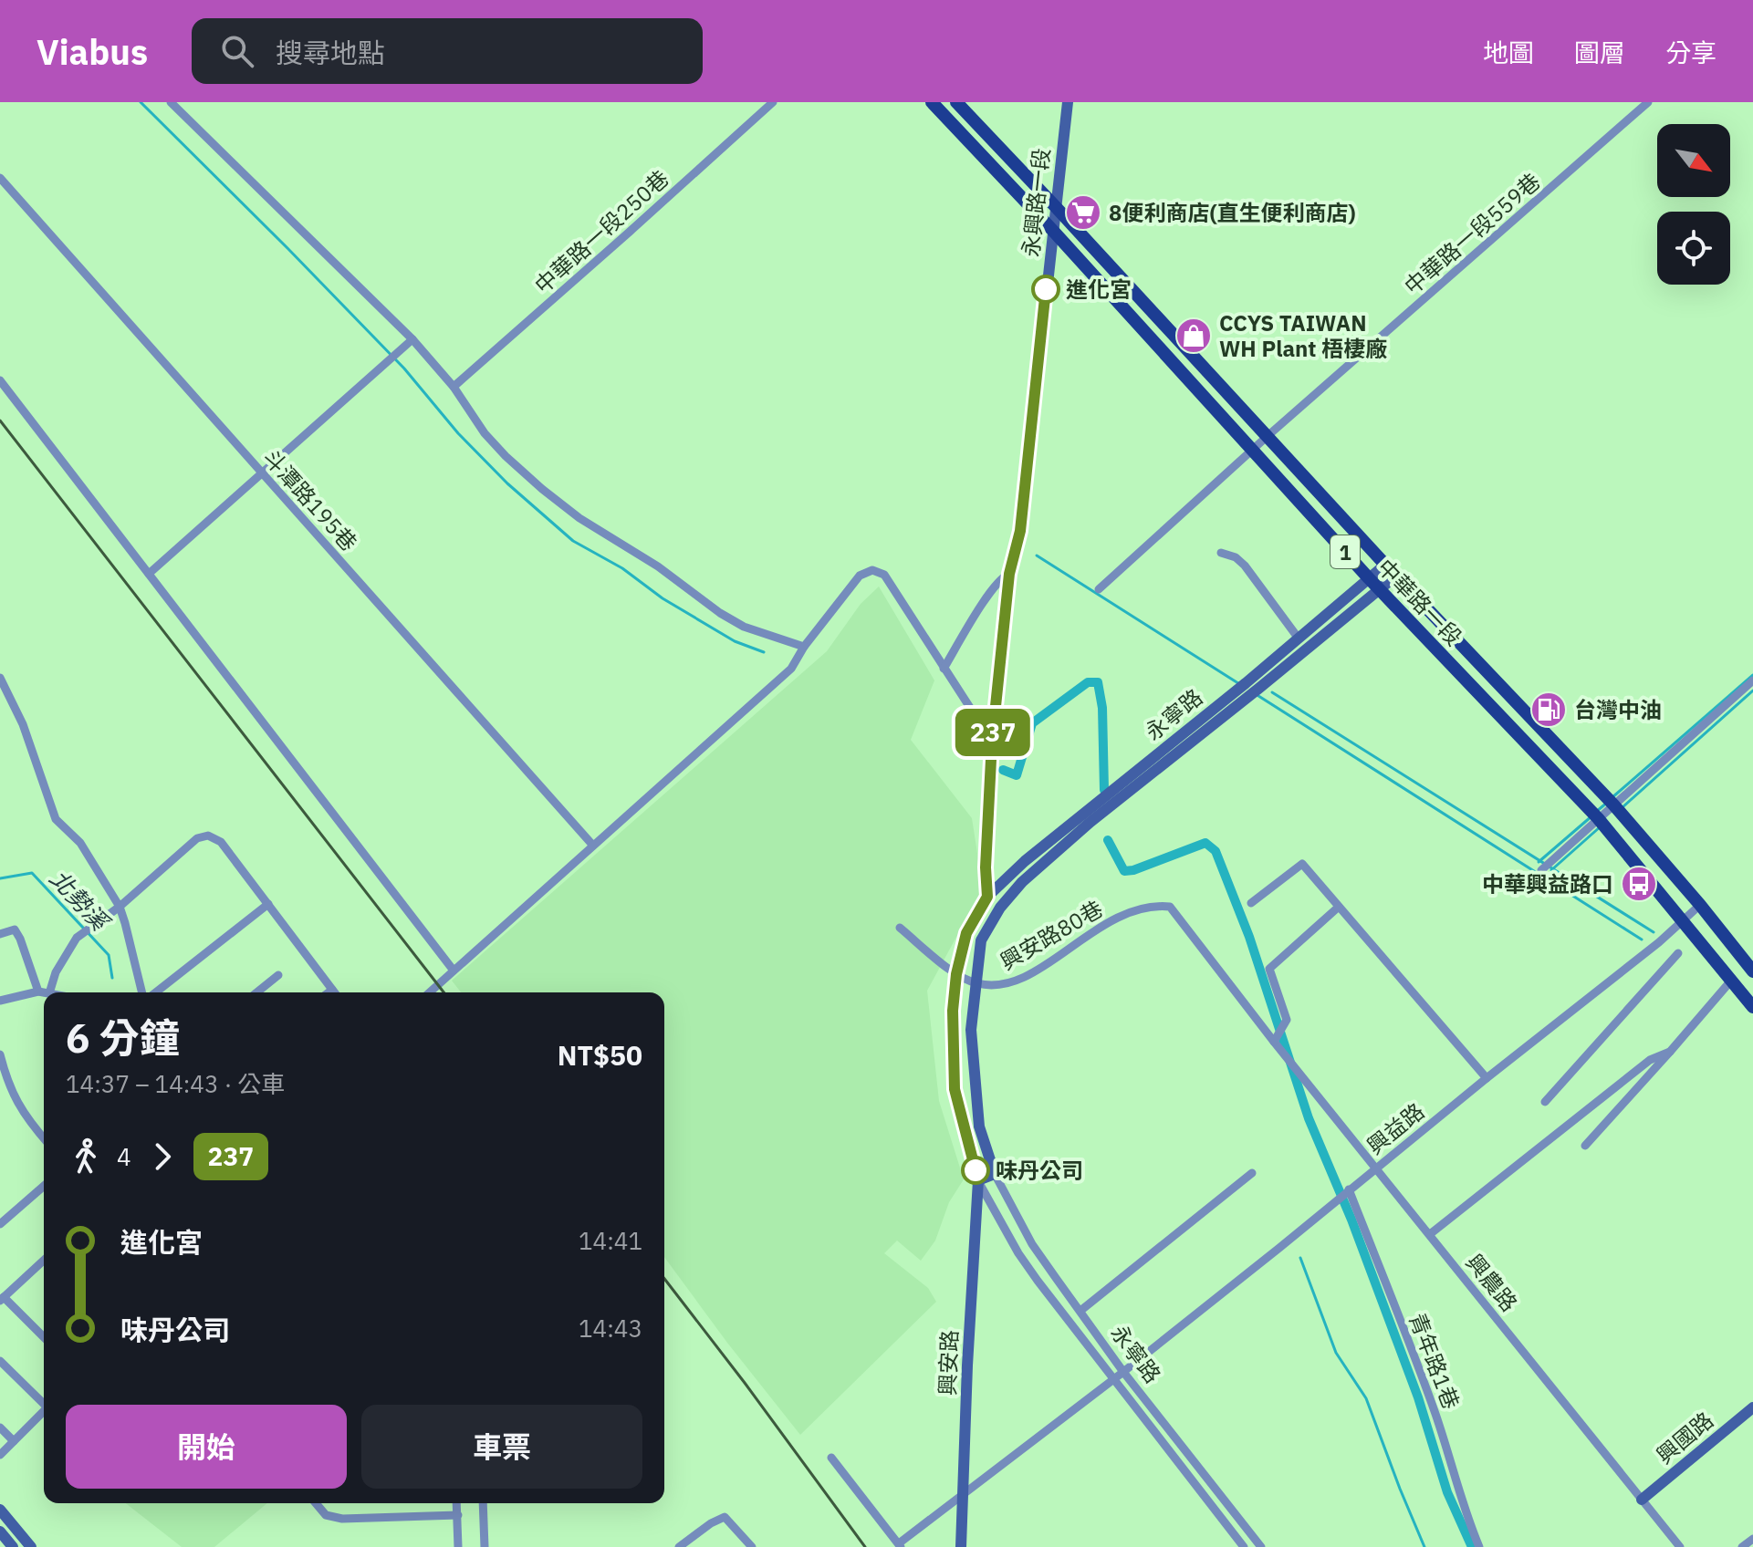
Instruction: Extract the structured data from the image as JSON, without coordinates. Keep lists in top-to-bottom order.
{
  "streets": {
    "main road": ["1", "中華路一段"],
    "street": [
      "永興路一段",
      "中華路一段250巷",
      "中華路一段559巷",
      "斗潭路195巷",
      "永寧路",
      "興安路80巷",
      "興益路",
      "興農路",
      "青年路1巷",
      "興安路",
      "興國路"
    ]
  },
  "crossings": [
    ["永興路一段", "中華路一段"],
    ["中華路一段559巷", "中華路一段"],
    ["中華路一段", "永寧路"],
    ["中華路一段", "興益路"],
    ["永寧路", "興益路"],
    ["永寧路", "興安路"],
    ["興安路80巷", "興農路"],
    ["興安路80巷", "興安路"],
    ["興益路", "興農路"],
    ["興益路", "青年路1巷"],
    ["興益路", "興安路"],
    ["興農路", "興國路"]
  ],
  "water": ["北勢溪"],
  "places": {
    "supermarket": ["8便利商店(直生便利商店)"],
    "other": ["進化宮", "味丹公司"],
    "shop": ["CCYS TAIWAN WH Plant 梧棲廠"],
    "fuel station": ["台灣中油"],
    "bus stop": ["中華興益路口"]
  },
  "lines": ["bus line 237"],
  "north": "bottom right",
  "page": {
    "header": "Viabus",
    "search": "搜尋地點",
    "nav": ["地圖", "圖層", "分享"],
    "on_map": "237",
    "heading": ["6 分鐘", "14:37 – 14:43 · 公車", "NT$50"],
    "legs": ["4", "237"],
    "list": [
      {
        "name": "進化宮",
        "value": "14:41"
      },
      {
        "name": "味丹公司",
        "value": "14:43"
      }
    ],
    "buttons": ["開始", "車票"]
  }
}
